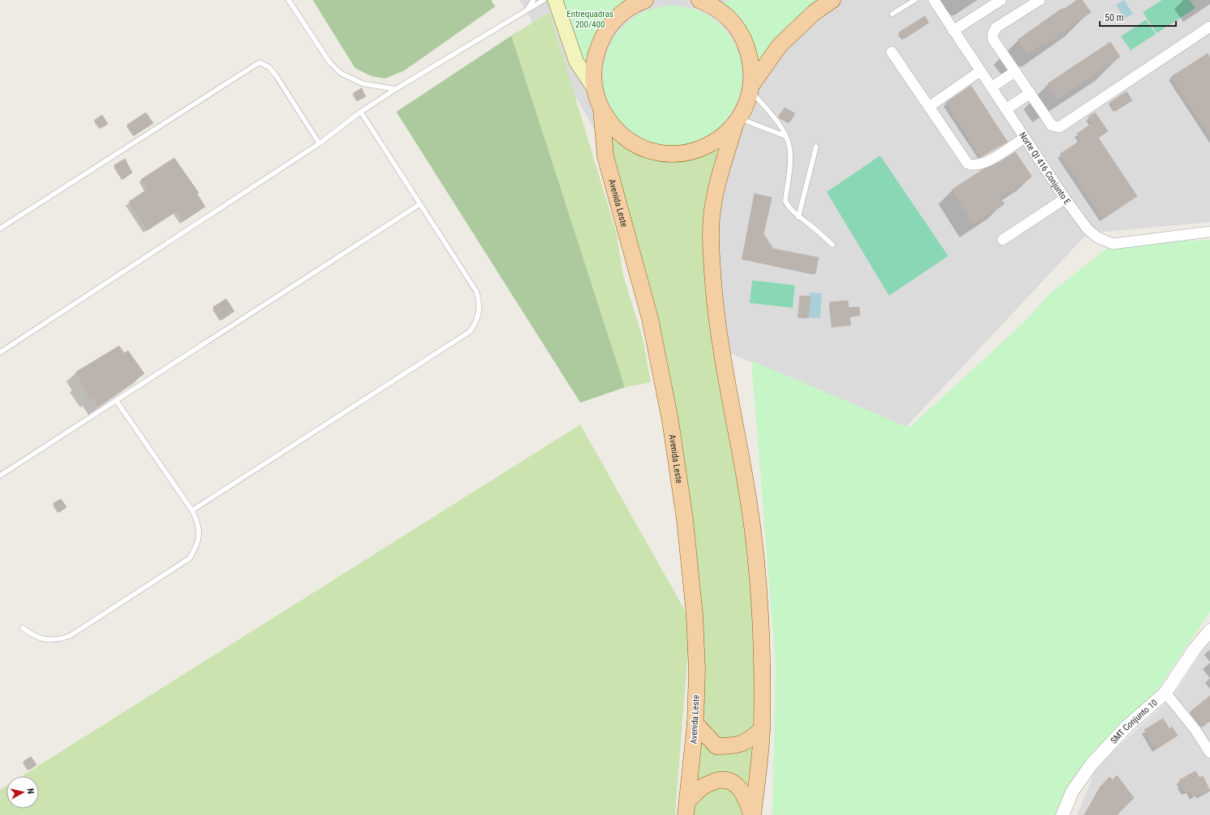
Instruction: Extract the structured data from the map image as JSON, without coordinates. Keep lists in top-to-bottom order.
{
  "streets": {
    "main road": ["Avenida Leste"],
    "street": ["Norte QI 416 Conjunto E", "SMT Conjunto 10"]
  },
  "parks": ["Entrequadras 200/400"],
  "scale_bar": "50 m",
  "north": "right"
}
